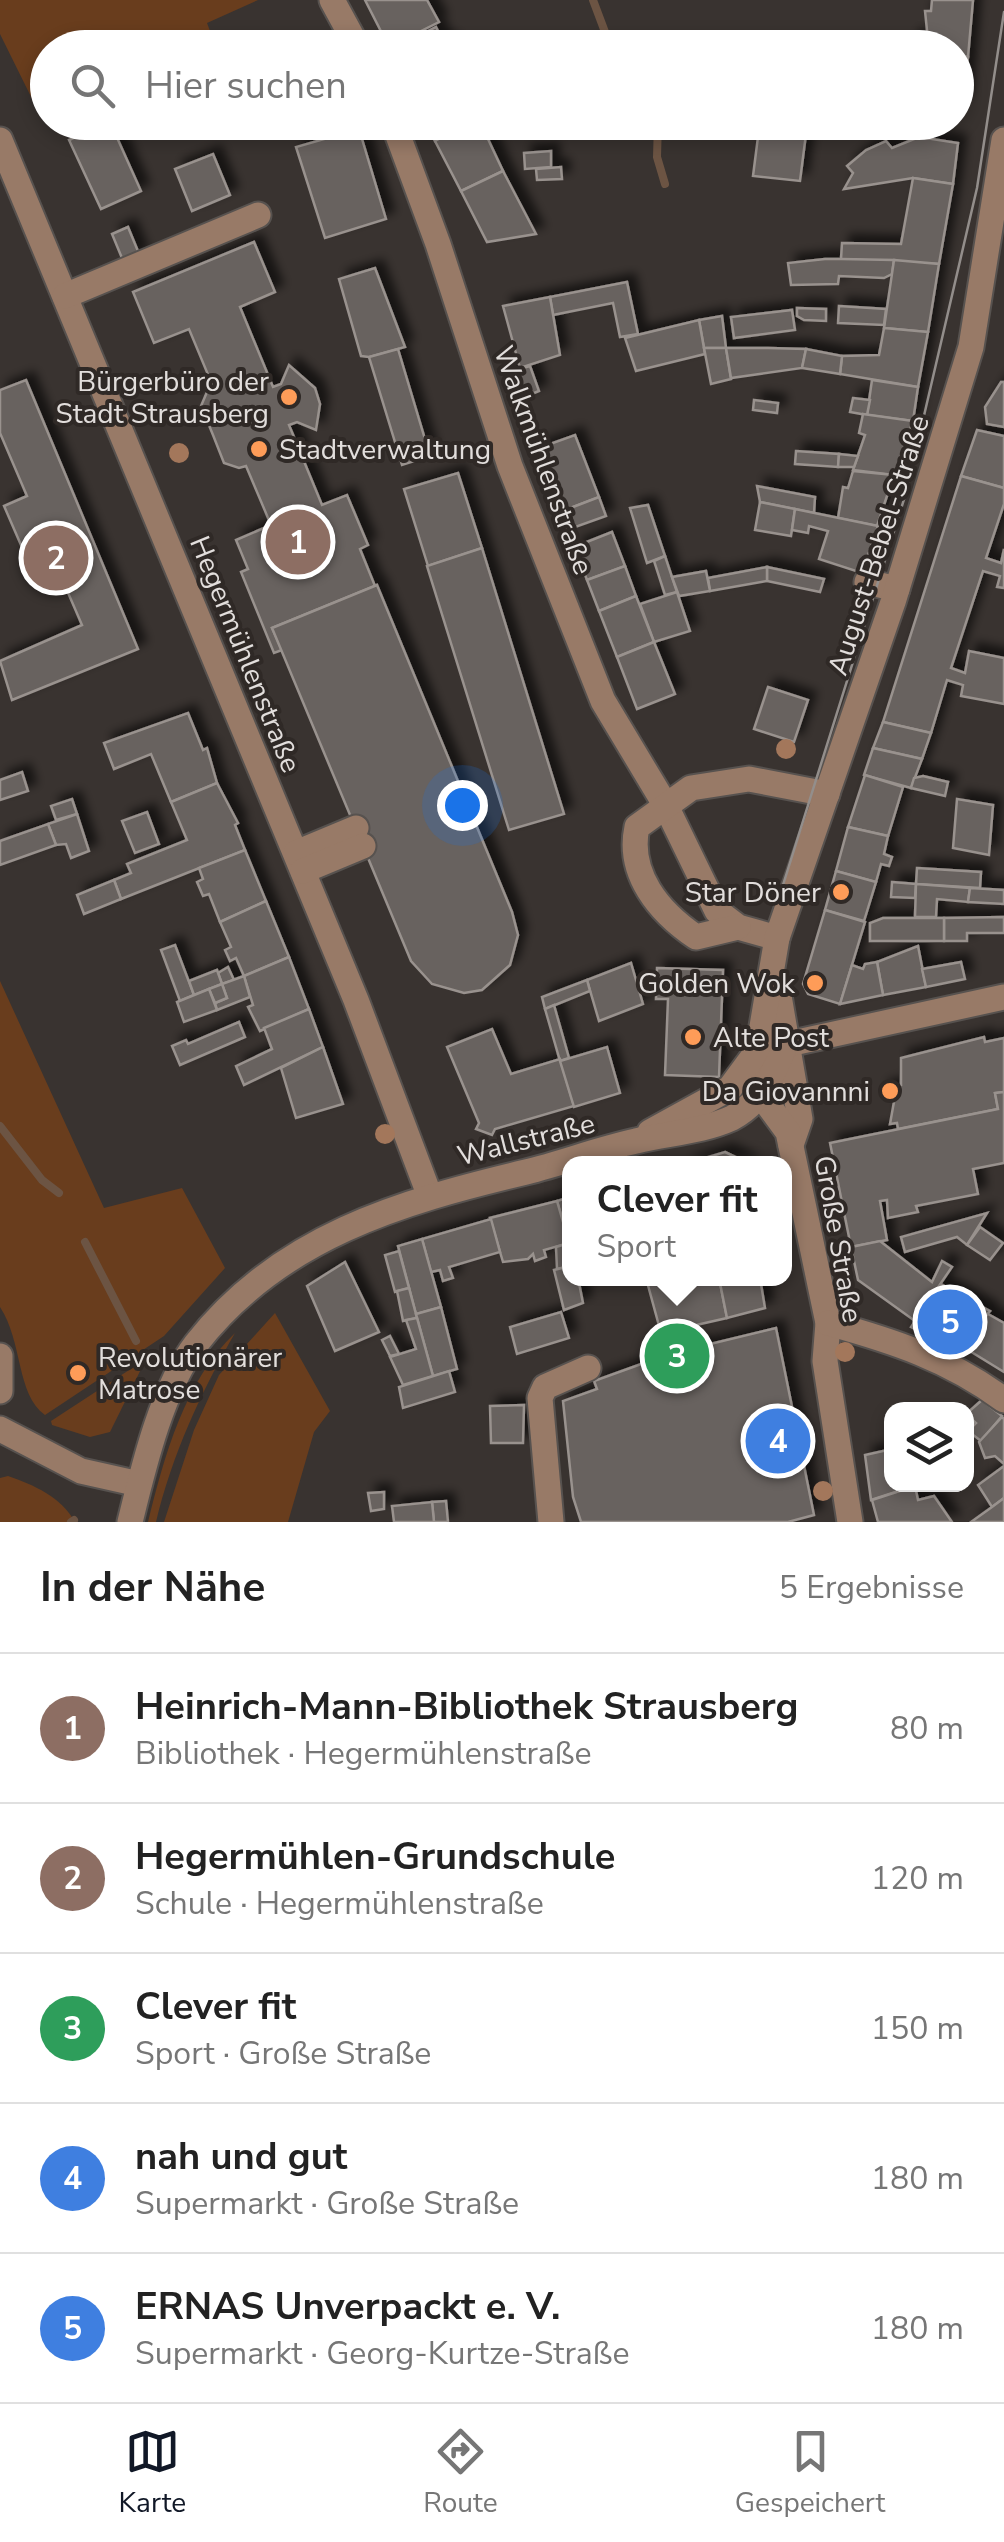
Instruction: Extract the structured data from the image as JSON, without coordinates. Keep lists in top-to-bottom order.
{
  "streets": {
    "street": [
      "Walkmühlenstraße",
      "August-Bebel-Straße",
      "Hegermühlenstraße",
      "Wallstraße",
      "Große Straße"
    ]
  },
  "crossings": [
    ["August-Bebel-Straße", "Wallstraße"],
    ["August-Bebel-Straße", "Große Straße"],
    ["Hegermühlenstraße", "Wallstraße"],
    ["Wallstraße", "Große Straße"]
  ],
  "places": [
    "Bürgerbüro der Stadt Strausberg",
    "Stadtverwaltung",
    "Star Döner",
    "Golden Wok",
    "Alte Post",
    "Da Giovannni",
    "Revolutionärer Matrose"
  ],
  "page": {
    "search": "Hier suchen",
    "pins": [
      "1",
      "2",
      "5",
      "3",
      "4"
    ],
    "popup": ["Clever fit", "Sport"],
    "heading": ["In der Nähe", "5 Ergebnisse"],
    "list": [
      {
        "mark": "1",
        "name": "Heinrich-Mann-Bibliothek Strausberg",
        "note": "Bibliothek · Hegermühlenstraße",
        "value": "80 m"
      },
      {
        "mark": "2",
        "name": "Hegermühlen-Grundschule",
        "note": "Schule · Hegermühlenstraße",
        "value": "120 m"
      },
      {
        "mark": "3",
        "name": "Clever fit",
        "note": "Sport · Große Straße",
        "value": "150 m"
      },
      {
        "mark": "4",
        "name": "nah und gut",
        "note": "Supermarkt · Große Straße",
        "value": "180 m"
      },
      {
        "mark": "5",
        "name": "ERNAS Unverpackt e. V.",
        "note": "Supermarkt · Georg-Kurtze-Straße",
        "value": "180 m"
      }
    ],
    "nav": ["Karte", "Route", "Gespeichert"]
  }
}
